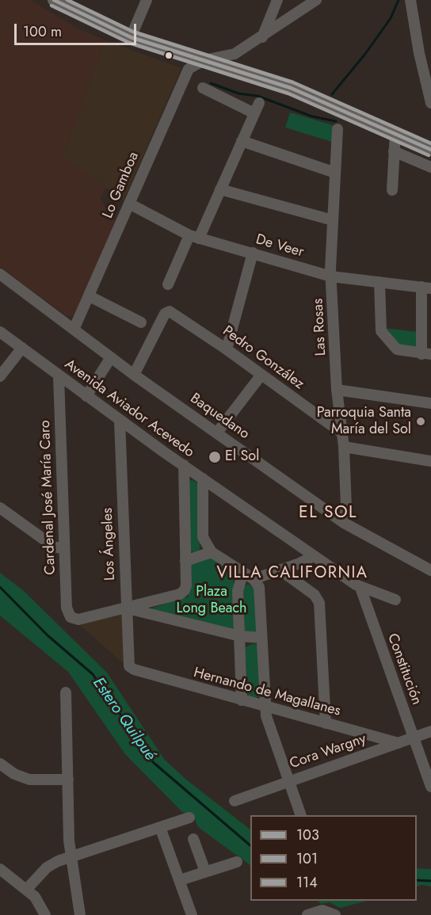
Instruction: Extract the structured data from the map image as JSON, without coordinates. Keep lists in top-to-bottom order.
{
  "streets": {
    "street": [
      "Lo Gamboa",
      "De Veer",
      "Las Rosas",
      "Pedro González",
      "Avenida Aviador Acevedo",
      "Baquedano",
      "Cardenal José María Caro",
      "Los Ángeles",
      "Constitución",
      "Hernando de Magallanes",
      "Cora Wargny"
    ]
  },
  "crossings": [
    ["Lo Gamboa", "De Veer"],
    ["Lo Gamboa", "Baquedano"],
    ["De Veer", "Las Rosas"],
    ["Las Rosas", "Pedro González"],
    ["Las Rosas", "Baquedano"],
    ["Pedro González", "Baquedano"],
    ["Avenida Aviador Acevedo", "Cardenal José María Caro"],
    ["Avenida Aviador Acevedo", "Los Ángeles"],
    ["Avenida Aviador Acevedo", "Constitución"],
    ["Cardenal José María Caro", "Los Ángeles"],
    ["Los Ángeles", "Hernando de Magallanes"],
    ["Constitución", "Cora Wargny"],
    ["Hernando de Magallanes", "Cora Wargny"]
  ],
  "districts": ["EL SOL", "VILLA CALIFORNIA"],
  "water": ["Estero Quilpué"],
  "parks": ["Plaza Long Beach"],
  "places": ["Parroquia Santa María del Sol", "El Sol"],
  "lines": ["transit line 103", "transit line 114", "transit line 101"],
  "legend": ["103", "101", "114"],
  "scale_bar": "100 m"
}
